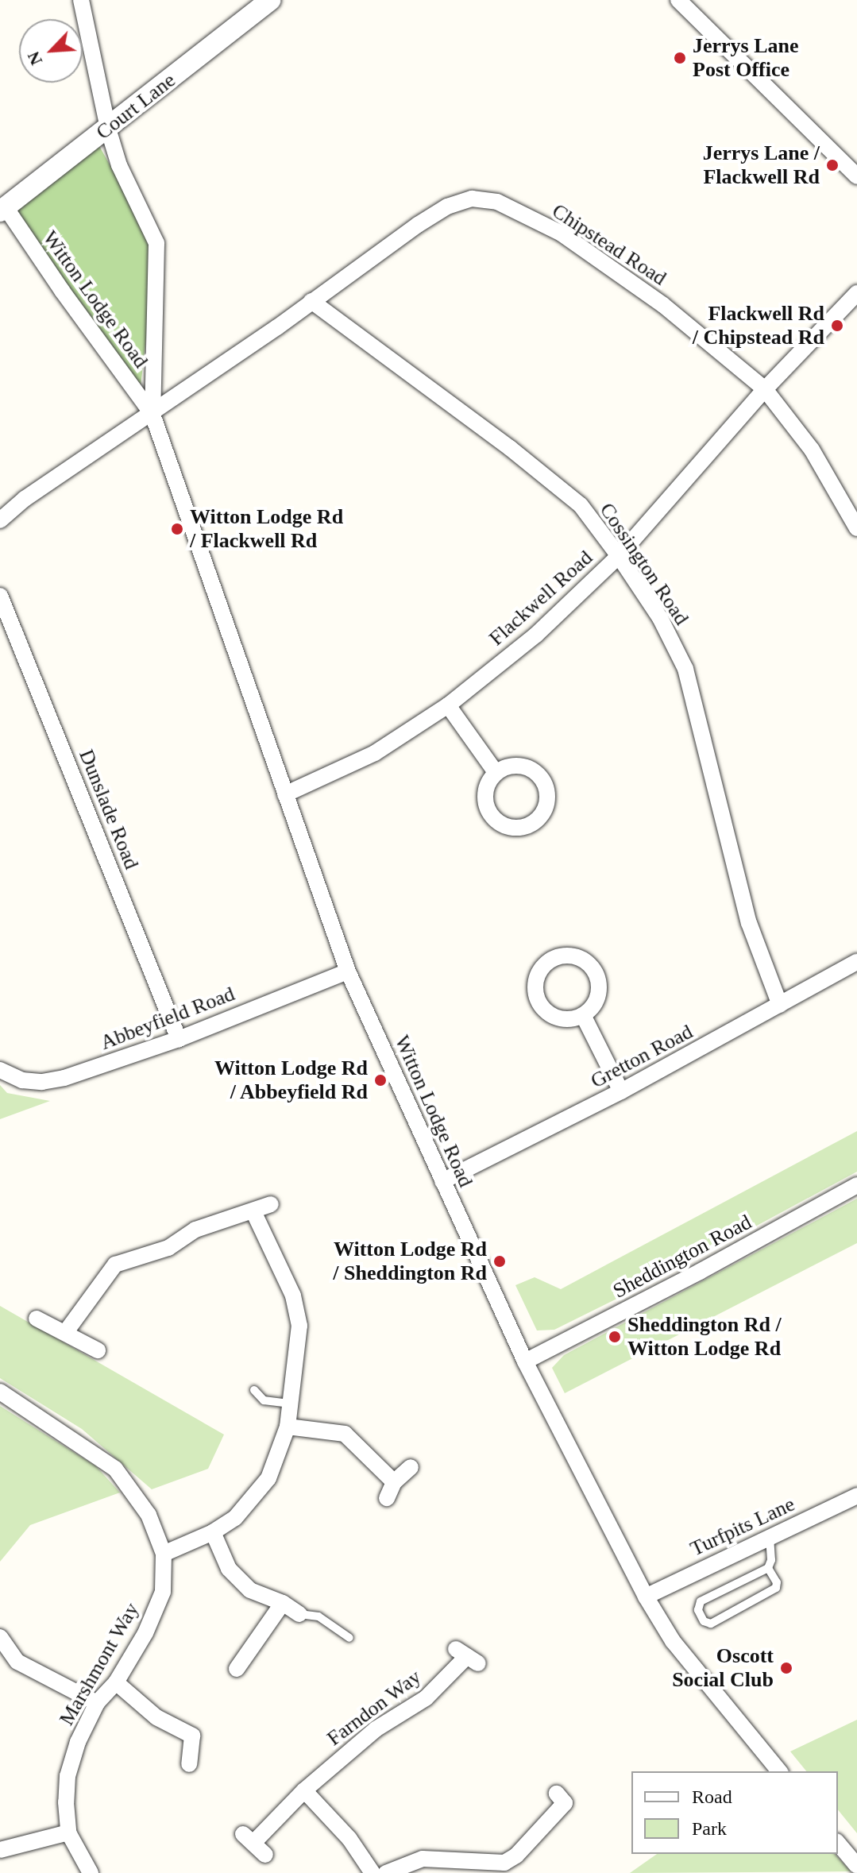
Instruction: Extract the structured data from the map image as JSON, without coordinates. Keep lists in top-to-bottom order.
{
  "streets": {
    "street": [
      "Court Lane",
      "Chipstead Road",
      "Witton Lodge Road",
      "Cossington Road",
      "Flackwell Road",
      "Dunslade Road",
      "Abbeyfield Road",
      "Gretton Road",
      "Sheddington Road",
      "Turfpits Lane",
      "Marshmont Way",
      "Farndon Way"
    ]
  },
  "crossings": [
    ["Court Lane", "Witton Lodge Road"],
    ["Chipstead Road", "Witton Lodge Road"],
    ["Chipstead Road", "Cossington Road"],
    ["Chipstead Road", "Flackwell Road"],
    ["Witton Lodge Road", "Flackwell Road"],
    ["Witton Lodge Road", "Abbeyfield Road"],
    ["Witton Lodge Road", "Gretton Road"],
    ["Witton Lodge Road", "Sheddington Road"],
    ["Witton Lodge Road", "Turfpits Lane"],
    ["Cossington Road", "Flackwell Road"],
    ["Cossington Road", "Gretton Road"],
    ["Dunslade Road", "Abbeyfield Road"]
  ],
  "places": [
    "Jerrys Lane Post Office",
    "Jerrys Lane / Flackwell Rd",
    "Flackwell Rd / Chipstead Rd",
    "Witton Lodge Rd / Flackwell Rd",
    "Witton Lodge Rd / Abbeyfield Rd",
    "Witton Lodge Rd / Sheddington Rd",
    "Sheddington Rd / Witton Lodge Rd",
    "Oscott Social Club"
  ],
  "legend": ["Road", "Park"],
  "north": "bottom left"
}
